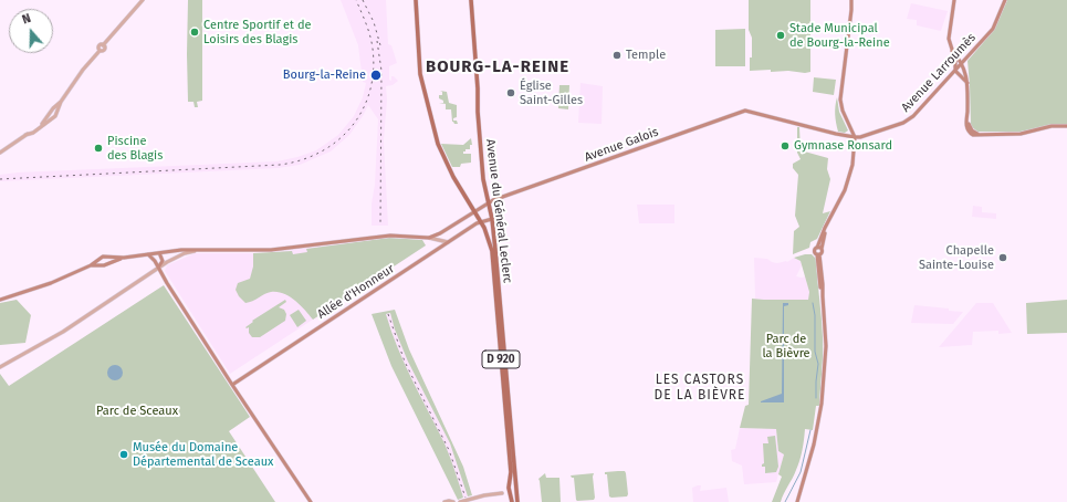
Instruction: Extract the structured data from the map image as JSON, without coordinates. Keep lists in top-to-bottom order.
{
  "streets": {
    "main road": [
      "Avenue Larroumès",
      "Avenue Galois",
      "Avenue du Général Leclerc",
      "Allée d'Honneur",
      "D 920"
    ]
  },
  "crossings": [
    ["Avenue Larroumès", "Avenue Galois"],
    ["Avenue Galois", "Avenue du Général Leclerc"],
    ["Avenue Galois", "D 920"],
    ["Avenue du Général Leclerc", "Allée d'Honneur"],
    ["Avenue du Général Leclerc", "D 920"]
  ],
  "districts": ["BOURG-LA-REINE", "LES CASTORS DE LA BIÈVRE"],
  "parks": ["Parc de la Bièvre", "Parc de Sceaux"],
  "places": [
    "Centre Sportif et de Loisirs des Blagis",
    "Stade Municipal de Bourg-la-Reine",
    "Temple",
    "Bourg-la-Reine",
    "Église Saint-Gilles",
    "Gymnase Ronsard",
    "Piscine des Blagis",
    "Chapelle Sainte-Louise",
    "Musée du Domaine Départemental de Sceaux"
  ],
  "north": "top"
}
